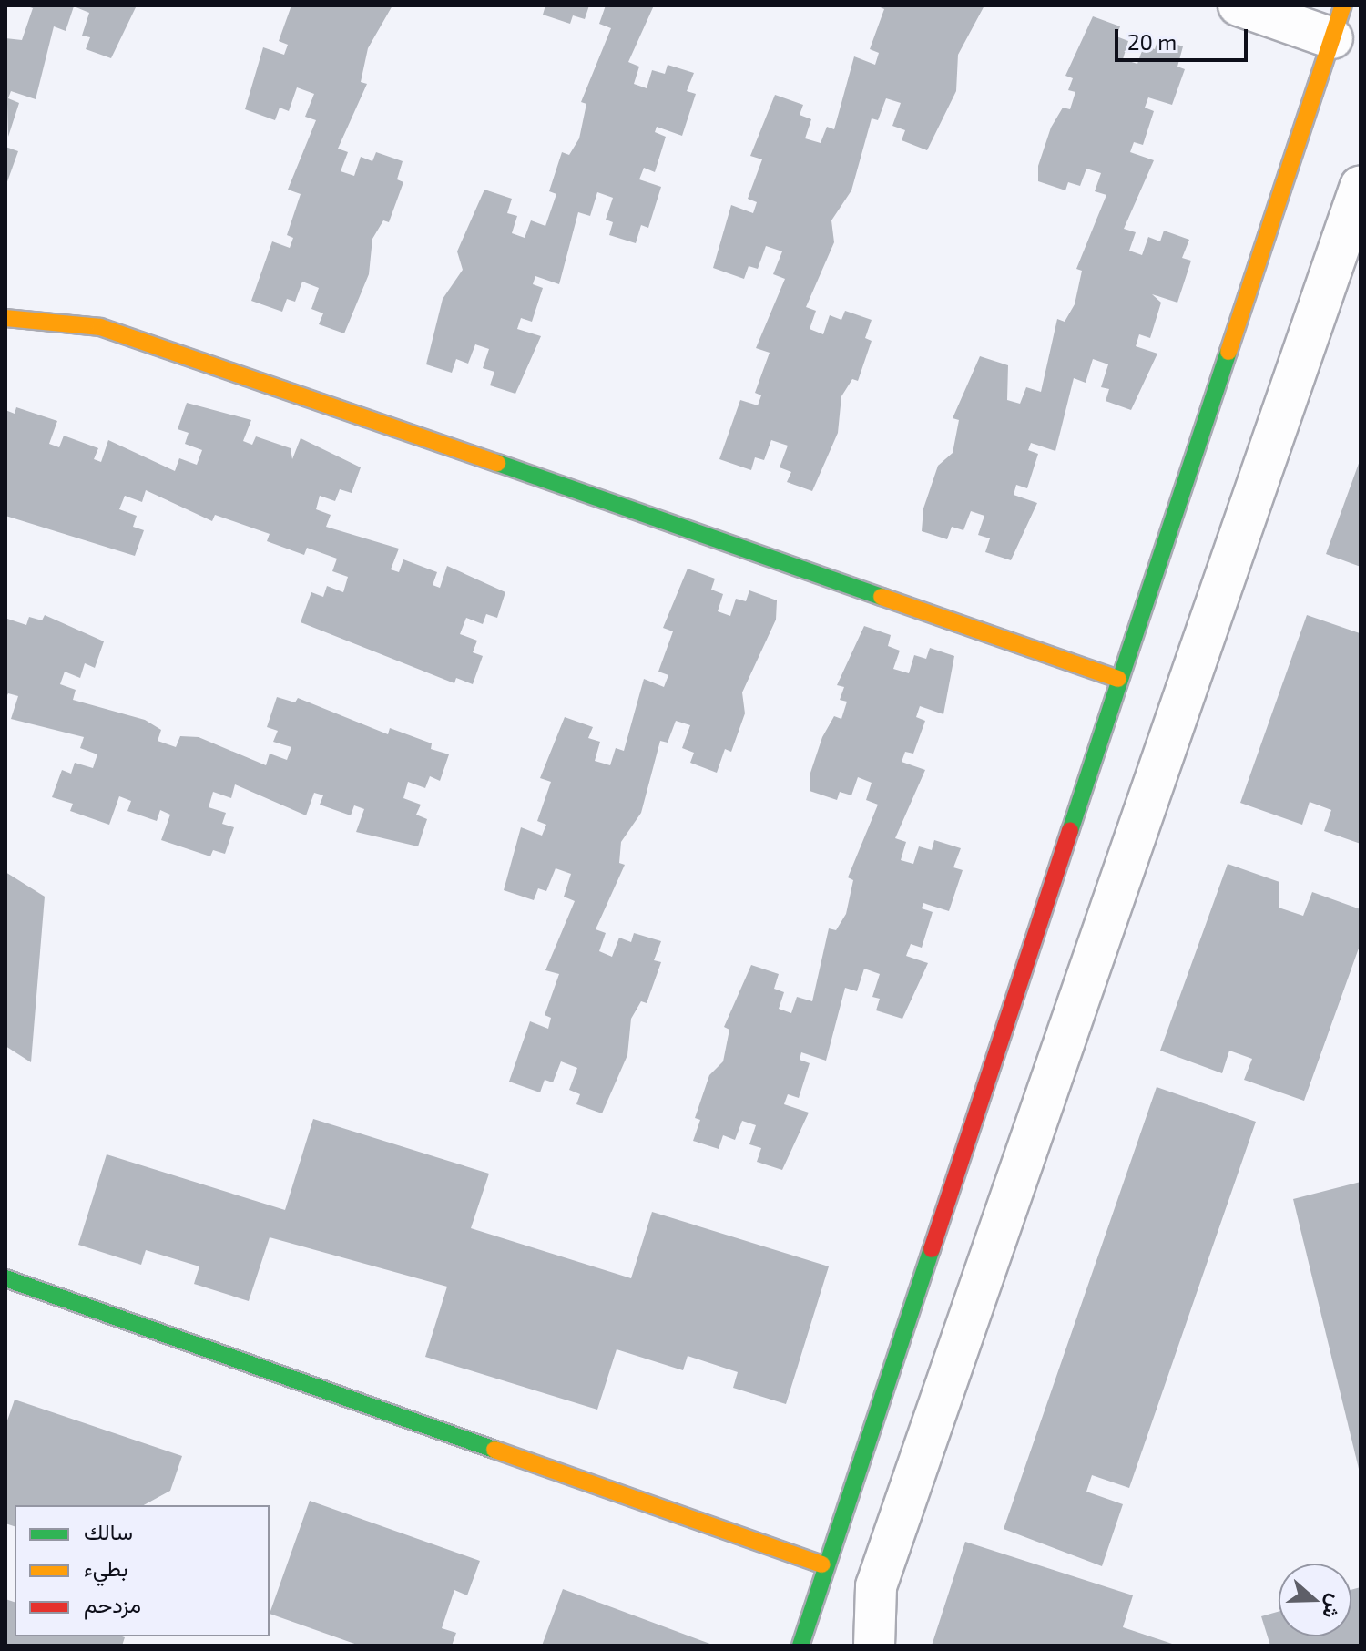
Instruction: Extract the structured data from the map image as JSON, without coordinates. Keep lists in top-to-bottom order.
{
  "legend": ["سالك", "بطيء", "مزدحم"],
  "scale_bar": "20 m",
  "north": "right"
}
